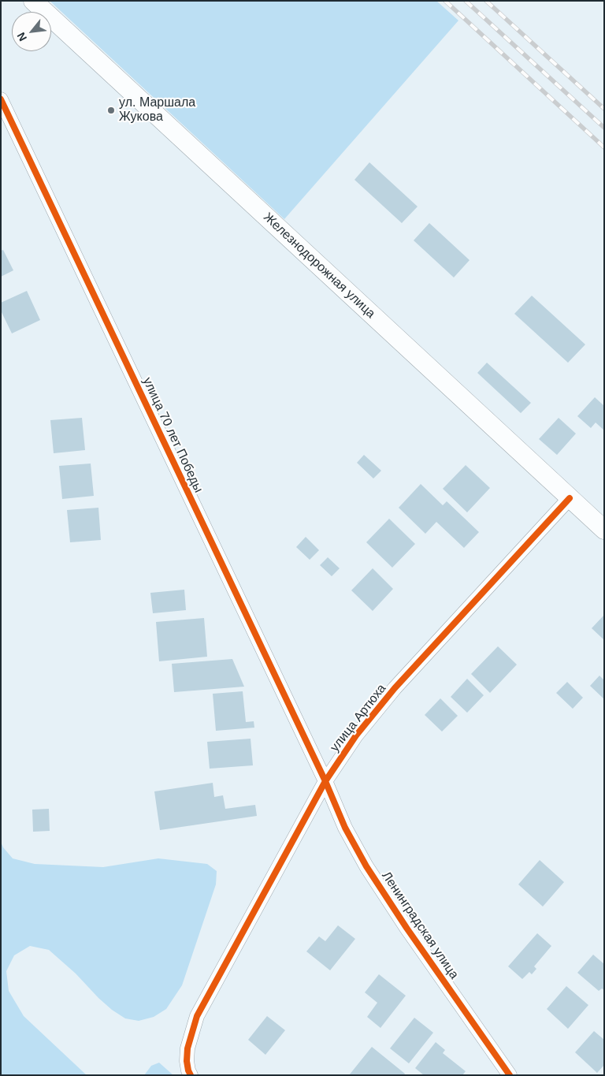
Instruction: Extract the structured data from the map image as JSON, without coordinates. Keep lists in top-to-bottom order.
{
  "streets": {
    "main road": ["Железнодорожная улица"],
    "street": ["улица 70 лет Победы", "улица Артюха", "Ленинградская улица"]
  },
  "crossings": [
    ["Железнодорожная улица", "улица Артюха"],
    ["улица 70 лет Победы", "улица Артюха"],
    ["улица 70 лет Победы", "Ленинградская улица"],
    ["улица Артюха", "Ленинградская улица"]
  ],
  "places": ["ул. Маршала Жукова"],
  "north": "bottom left"
}
